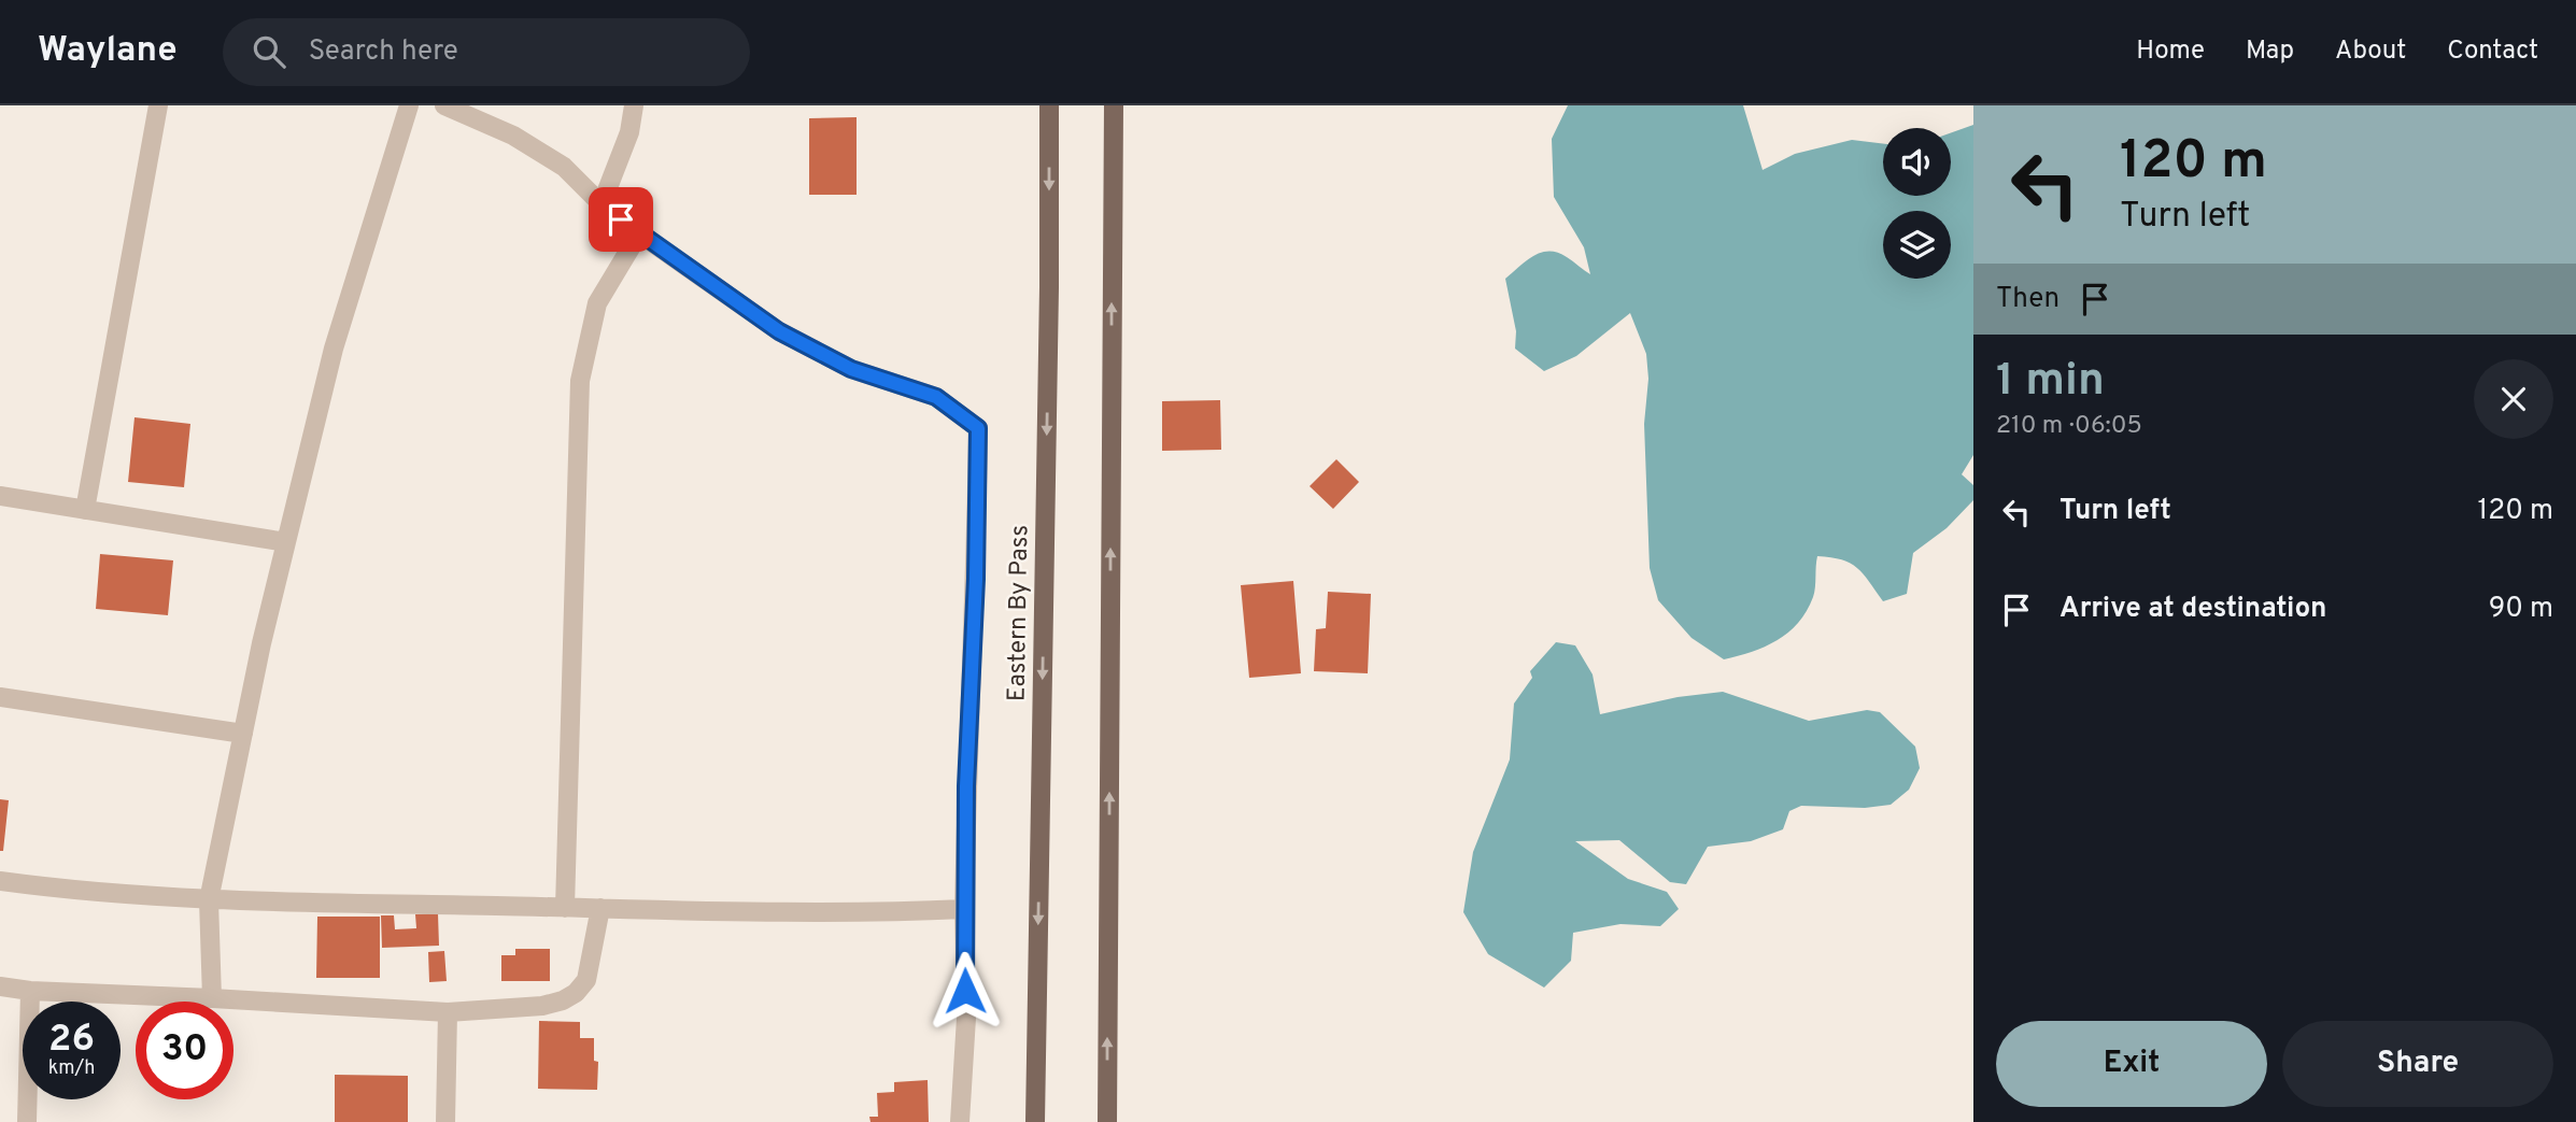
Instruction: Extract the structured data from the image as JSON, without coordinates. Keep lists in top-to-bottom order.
{
  "streets": {
    "main road": ["Eastern By Pass"]
  },
  "page": {
    "header": "Waylane",
    "search": "Search here",
    "nav": [
      "Home",
      "Map",
      "About",
      "Contact"
    ],
    "turn": ["120 m", "Turn left"],
    "then": "Then",
    "heading": ["1 min", "210 m · 06:05"],
    "list": [
      {
        "name": "Turn left",
        "value": "120 m"
      },
      {
        "name": "Arrive at destination",
        "value": "90 m"
      }
    ],
    "speed": "26 km/h",
    "limit": "30",
    "buttons": ["Exit", "Share"]
  }
}
